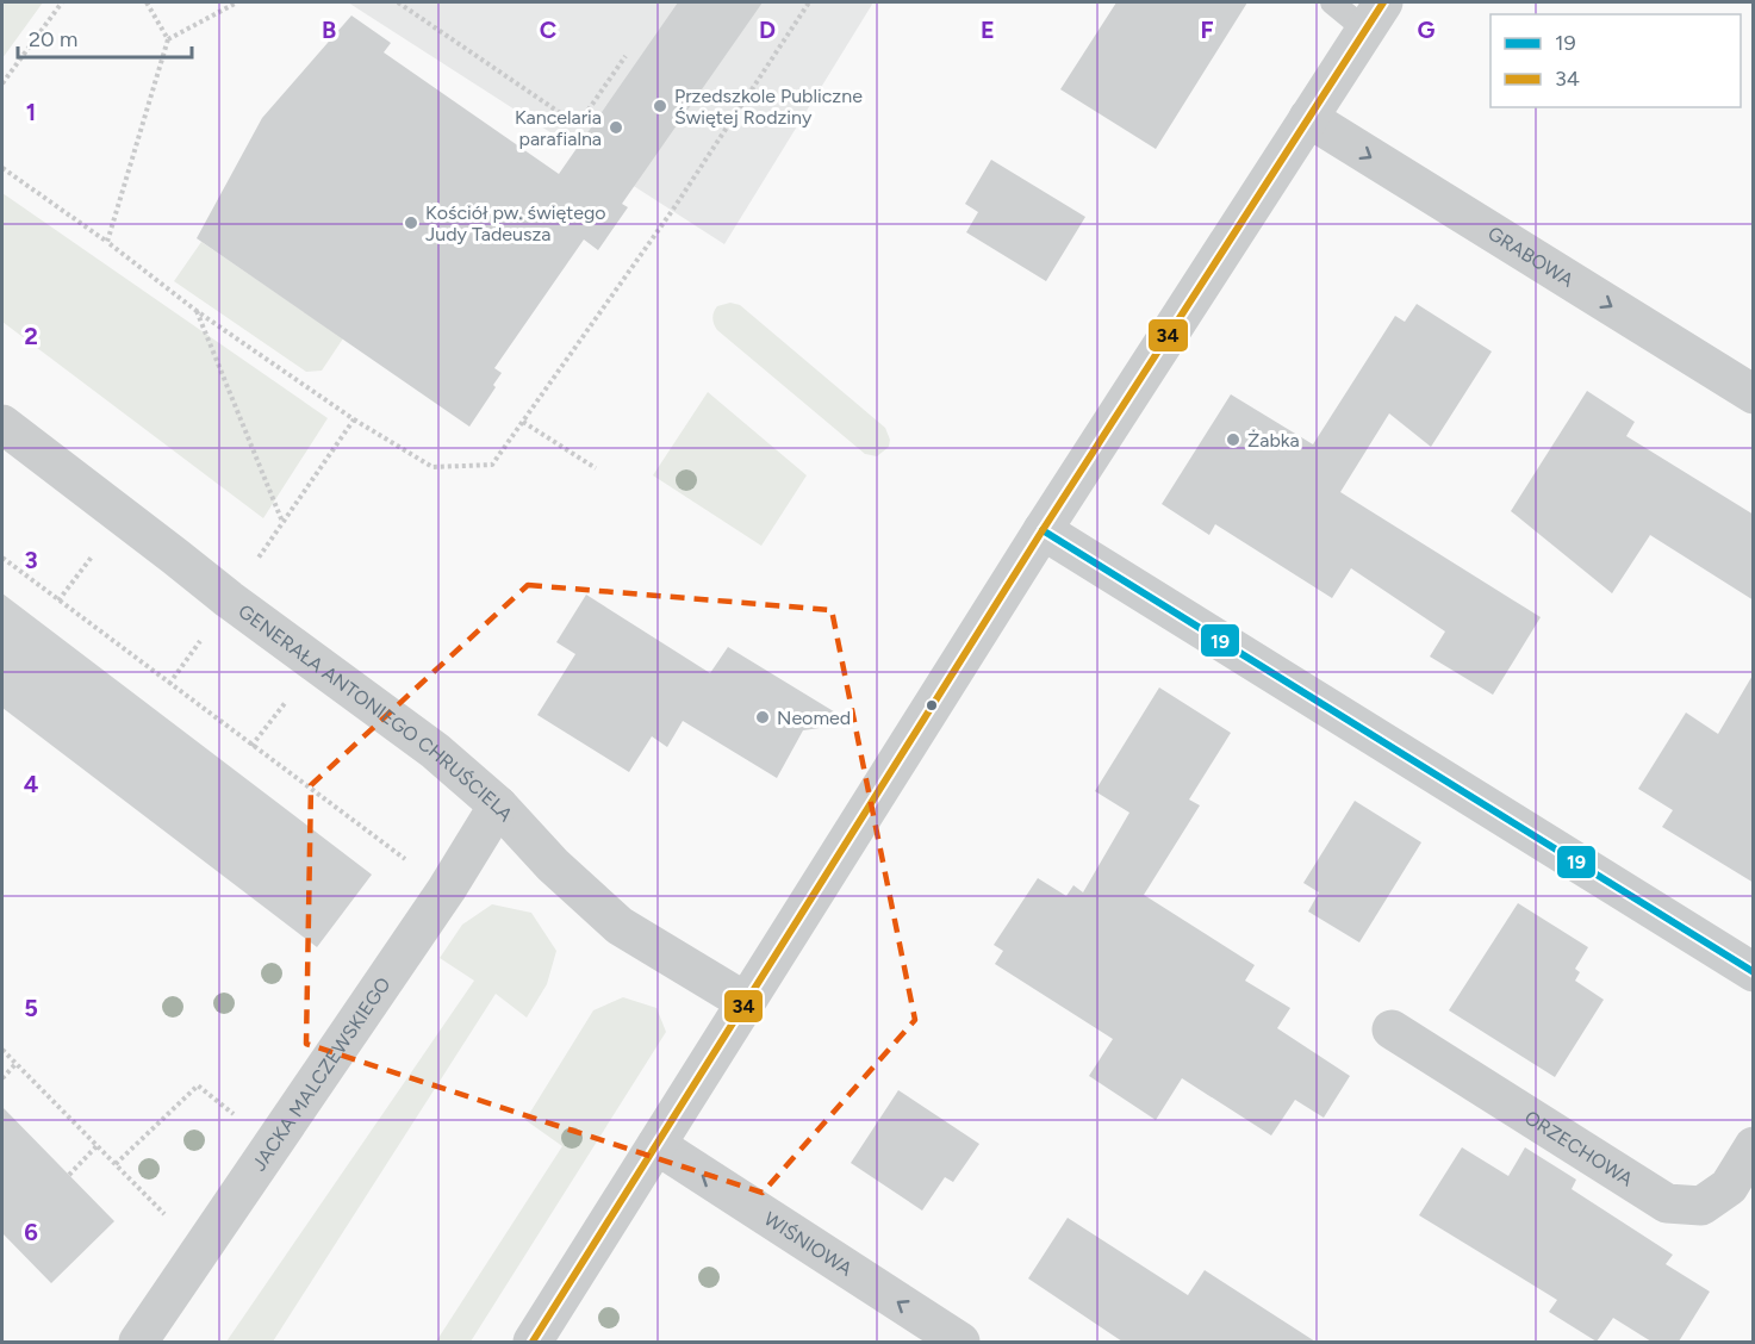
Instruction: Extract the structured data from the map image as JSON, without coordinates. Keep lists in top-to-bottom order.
{
  "streets": {
    "street": [
      "GRABOWA",
      "GENERAŁA ANTONIEGO CHRUŚCIELA",
      "JACKA MALCZEWSKIEGO",
      "ORZECHOWA",
      "WIŚNIOWA"
    ]
  },
  "crossings": [
    ["GENERAŁA ANTONIEGO CHRUŚCIELA", "JACKA MALCZEWSKIEGO"]
  ],
  "one_way": ["GRABOWA", "WIŚNIOWA"],
  "places": [
    "Przedszkole Publiczne Świętej Rodziny",
    "Kancelaria parafialna",
    "Kościół pw. świętego Judy Tadeusza",
    "Żabka",
    "Neomed"
  ],
  "lines": ["transit line 34", "transit line 19"],
  "legend": ["19", "34"],
  "scale_bar": "20 m",
  "grid": {
    "columns": [
      "B",
      "C",
      "D",
      "E",
      "F",
      "G"
    ],
    "rows": [
      "1",
      "2",
      "3",
      "4",
      "5",
      "6"
    ]
  }
}
